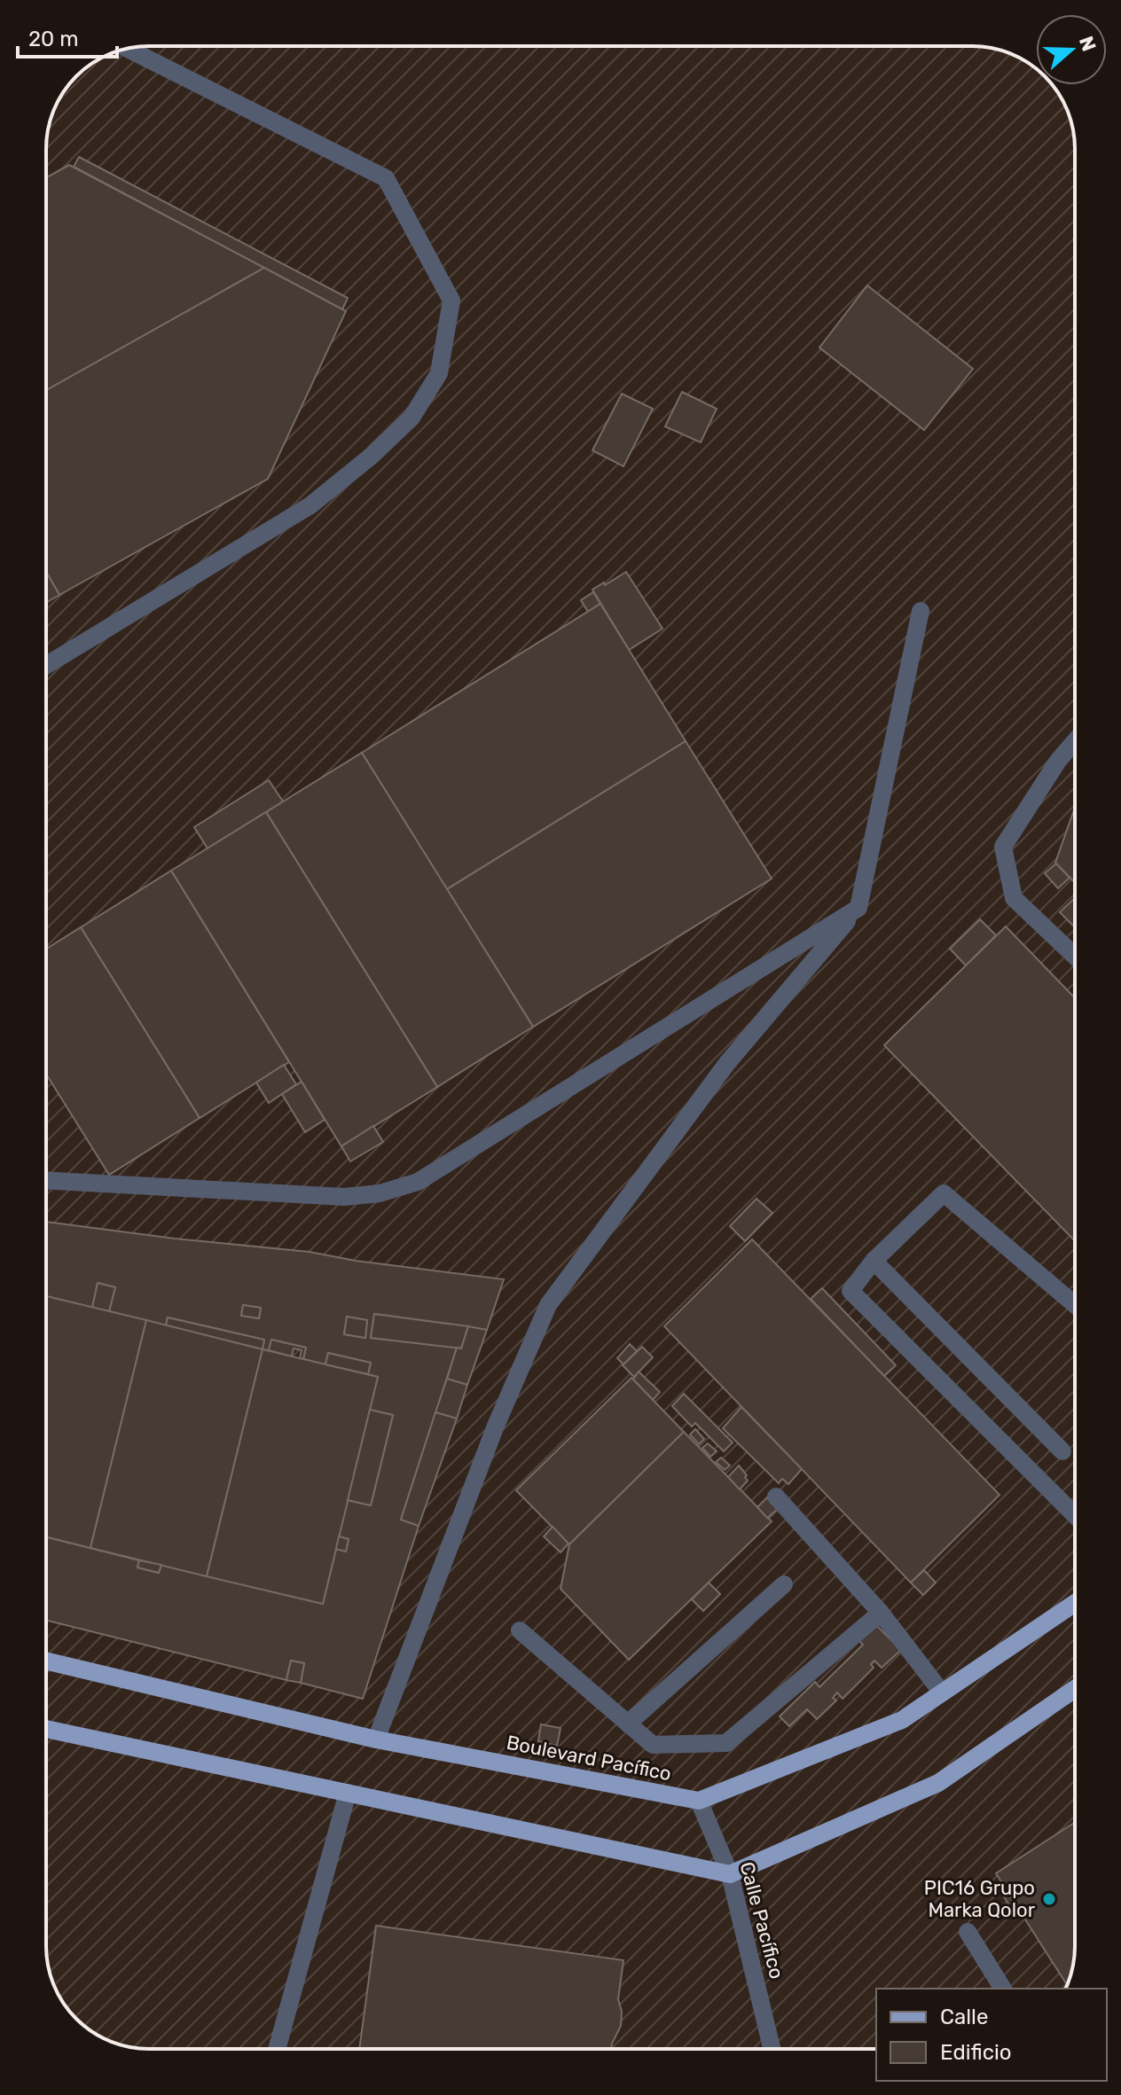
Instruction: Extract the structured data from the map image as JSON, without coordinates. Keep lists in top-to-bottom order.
{
  "streets": {
    "main road": ["Boulevard Pacífico"],
    "street": ["Calle Pacífico"]
  },
  "crossings": [
    ["Boulevard Pacífico", "Calle Pacífico"]
  ],
  "places": ["PIC16 Grupo Marka Qolor"],
  "legend": ["Calle", "Edificio"],
  "scale_bar": "20 m",
  "north": "right"
}
